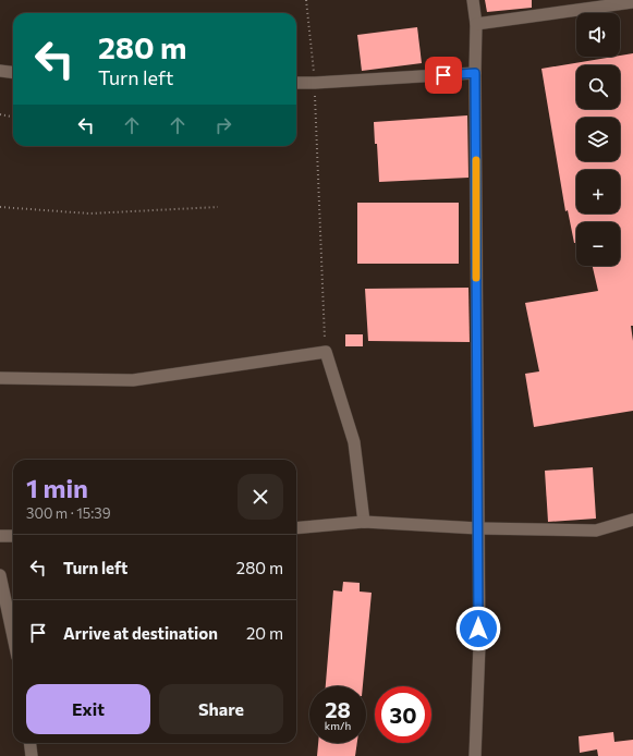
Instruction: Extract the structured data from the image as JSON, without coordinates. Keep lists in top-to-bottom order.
{
  "page": {
    "map_buttons": ["+", "−"],
    "turn": ["280 m", "Turn left"],
    "heading": ["1 min", "300 m · 15:39"],
    "list": [
      {
        "name": "Turn left",
        "value": "280 m"
      },
      {
        "name": "Arrive at destination",
        "value": "20 m"
      }
    ],
    "buttons": ["Exit", "Share"],
    "speed": "28 km/h",
    "limit": "30"
  }
}
